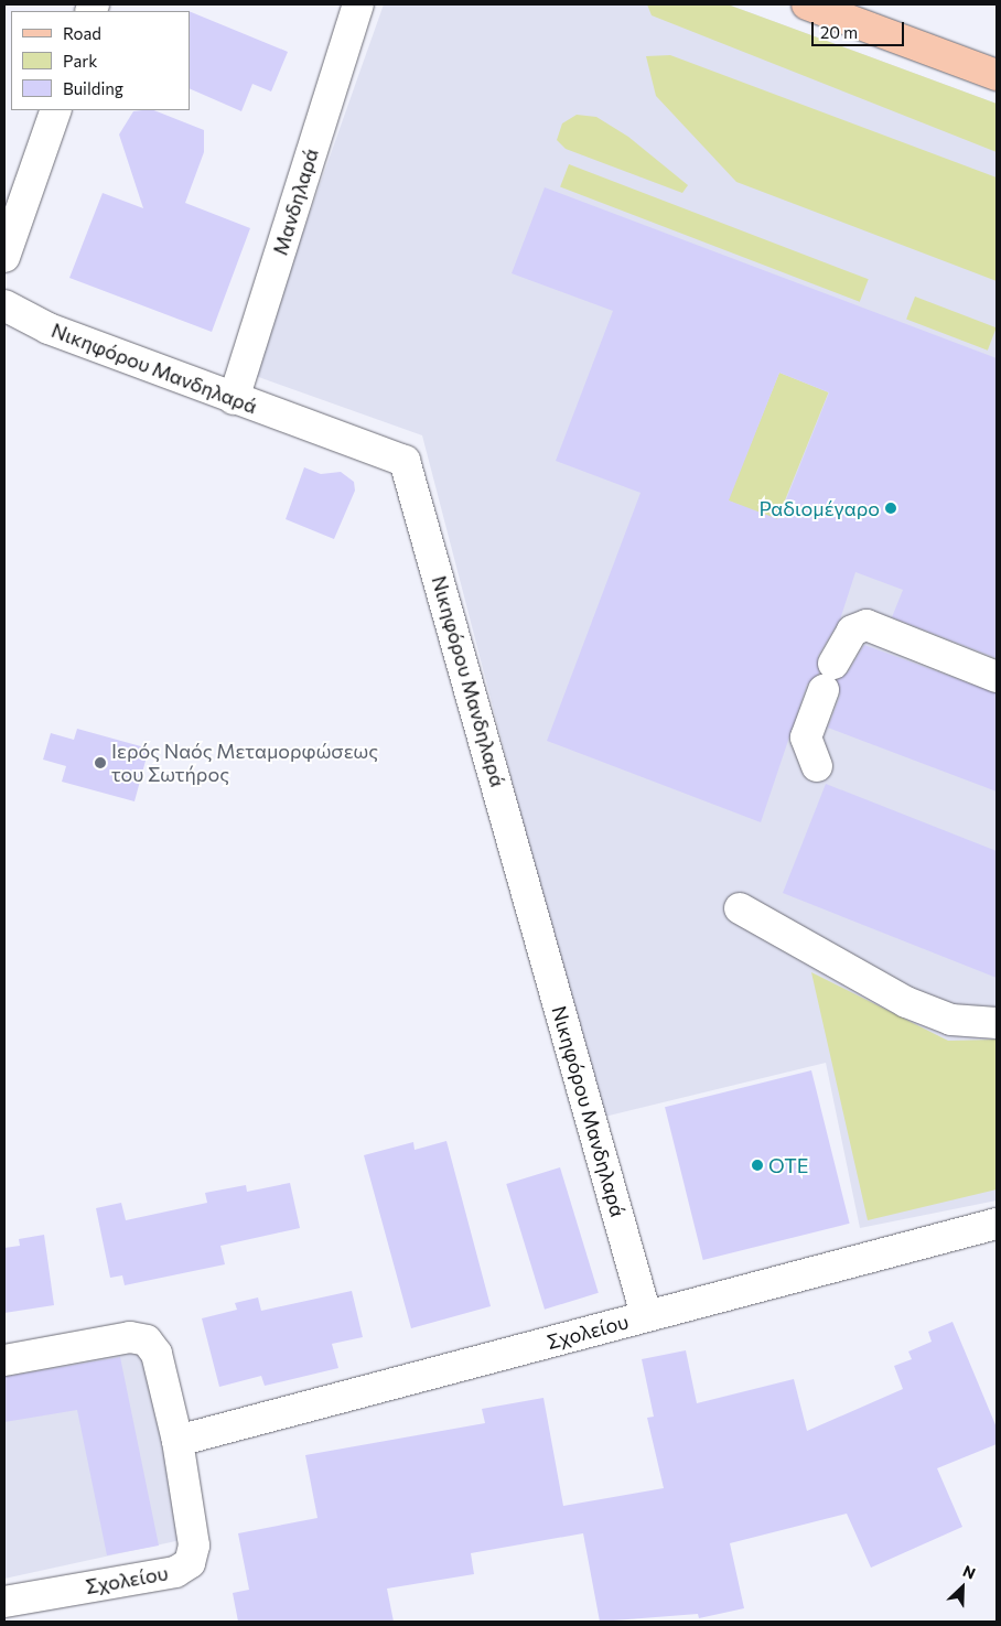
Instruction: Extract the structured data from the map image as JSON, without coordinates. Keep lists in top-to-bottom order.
{
  "streets": {
    "street": ["Μανδηλαρά", "Νικηφόρου Μανδηλαρά", "Σχολείου"]
  },
  "crossings": [
    ["Μανδηλαρά", "Νικηφόρου Μανδηλαρά"],
    ["Νικηφόρου Μανδηλαρά", "Σχολείου"]
  ],
  "places": ["Ραδιομέγαρο", "Ιερός Ναός Μεταμορφώσεως του Σωτήρος", "ΟΤΕ"],
  "legend": ["Road", "Park", "Building"],
  "scale_bar": "20 m",
  "north": "top right"
}
